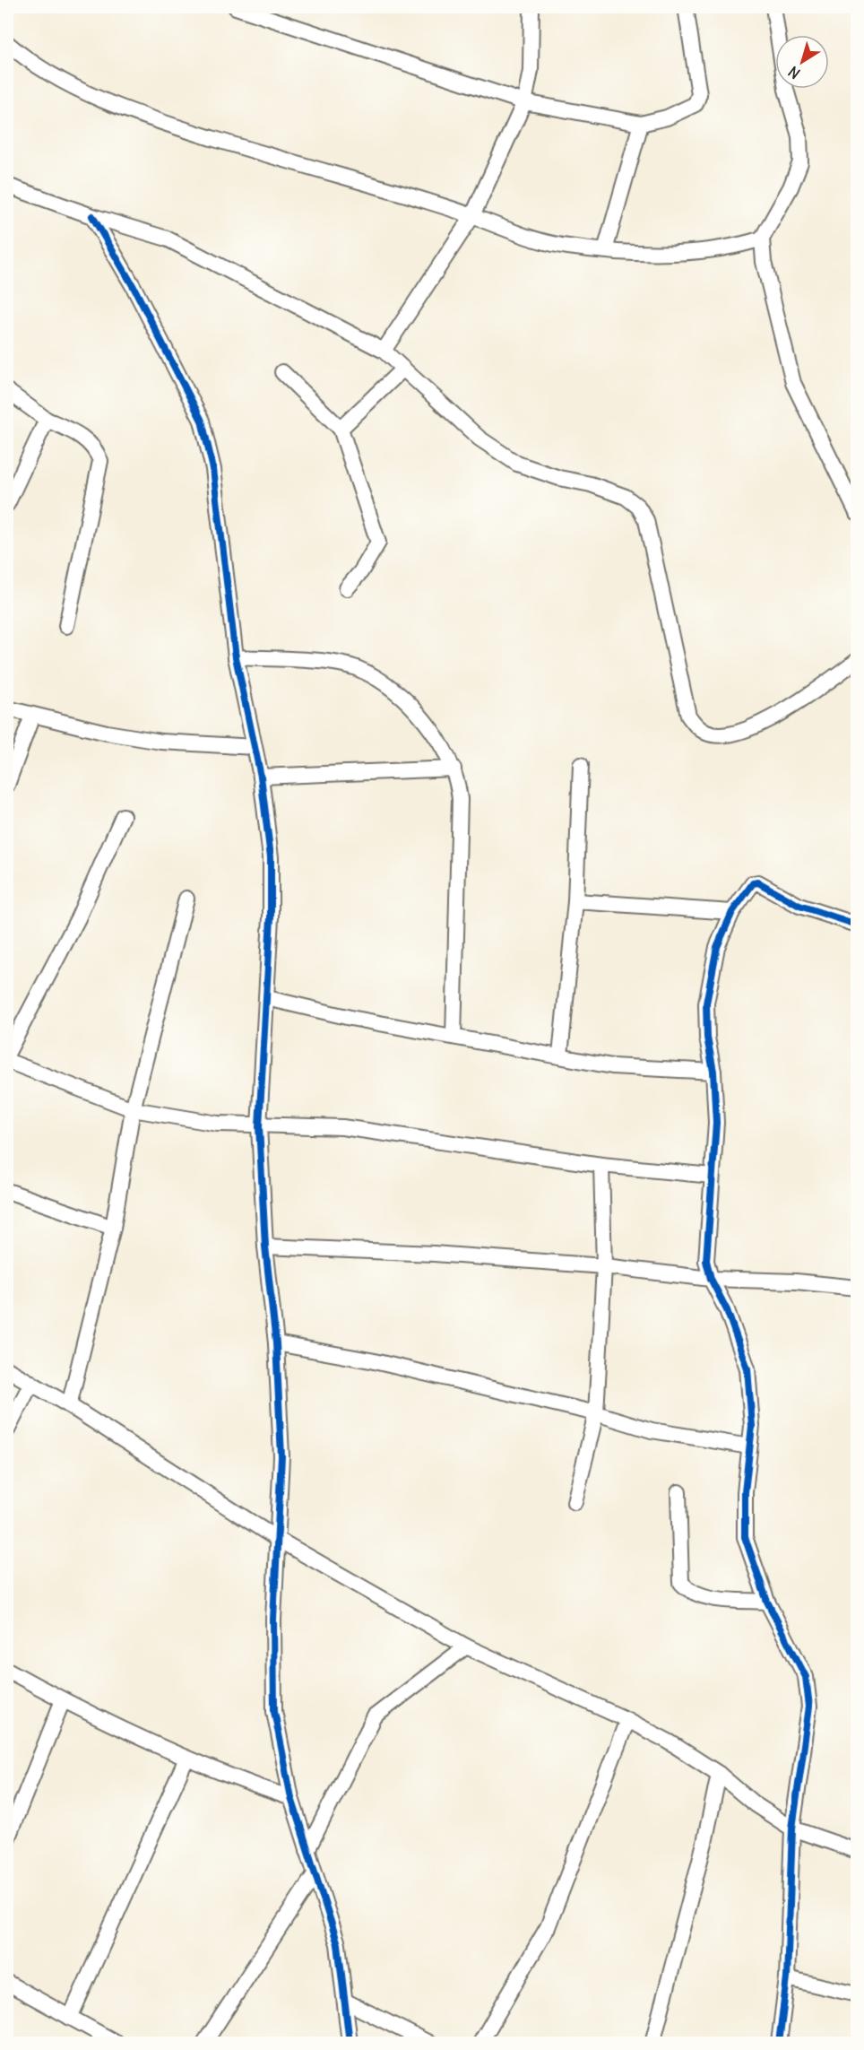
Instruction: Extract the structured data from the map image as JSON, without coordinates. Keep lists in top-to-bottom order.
{
  "north": "bottom left"
}
